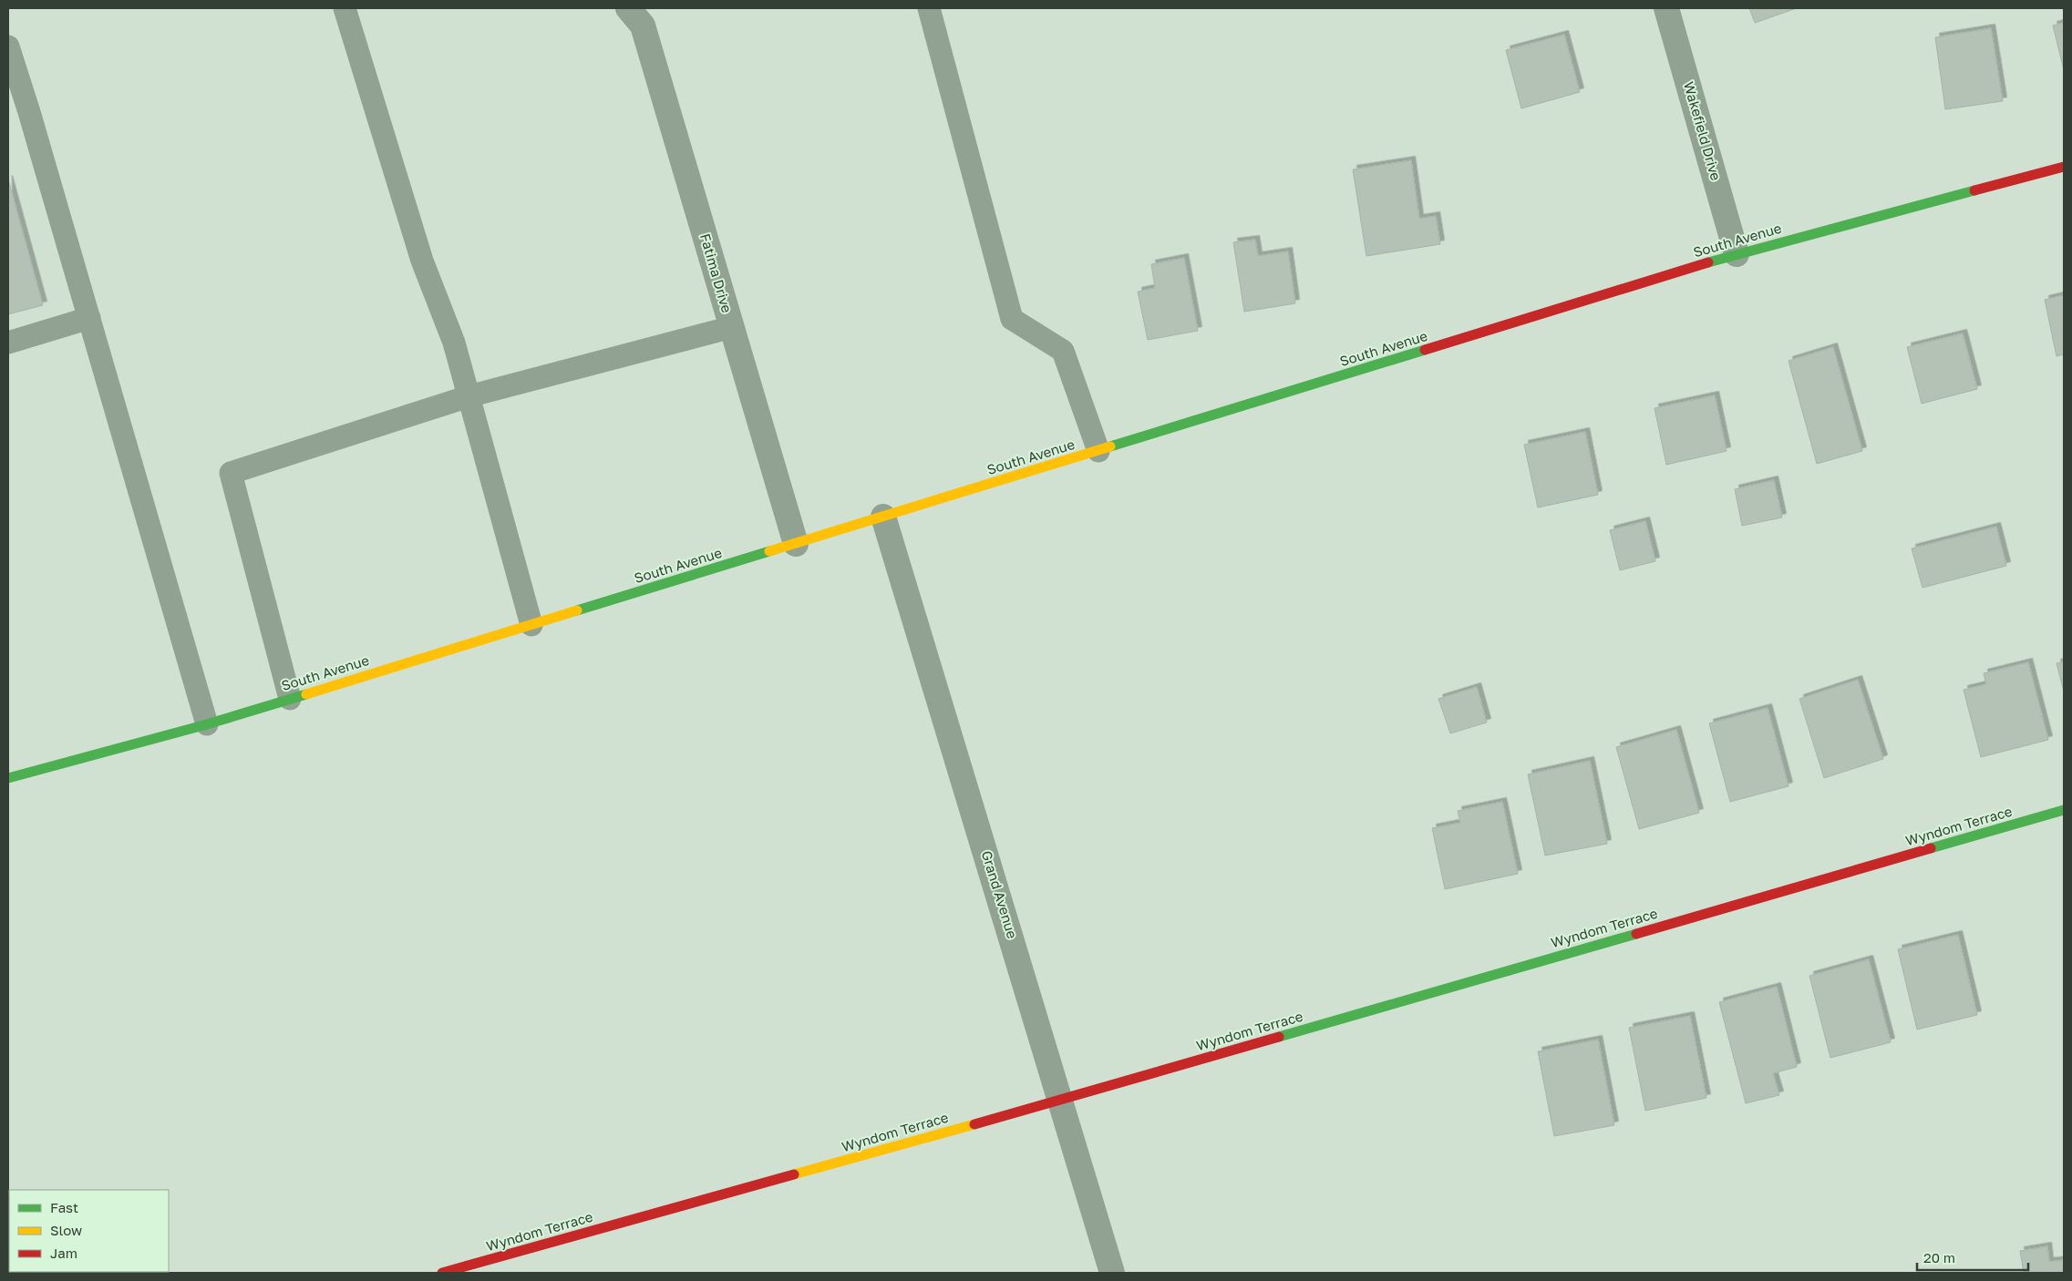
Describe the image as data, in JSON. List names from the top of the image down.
{
  "streets": {
    "street": [
      "Wakefield Drive",
      "South Avenue",
      "Fatima Drive",
      "Wyndom Terrace",
      "Grand Avenue"
    ]
  },
  "crossings": [
    ["Wakefield Drive", "South Avenue"],
    ["South Avenue", "Fatima Drive"],
    ["South Avenue", "Grand Avenue"],
    ["Wyndom Terrace", "Grand Avenue"]
  ],
  "legend": ["Fast", "Slow", "Jam"],
  "scale_bar": "20 m"
}
